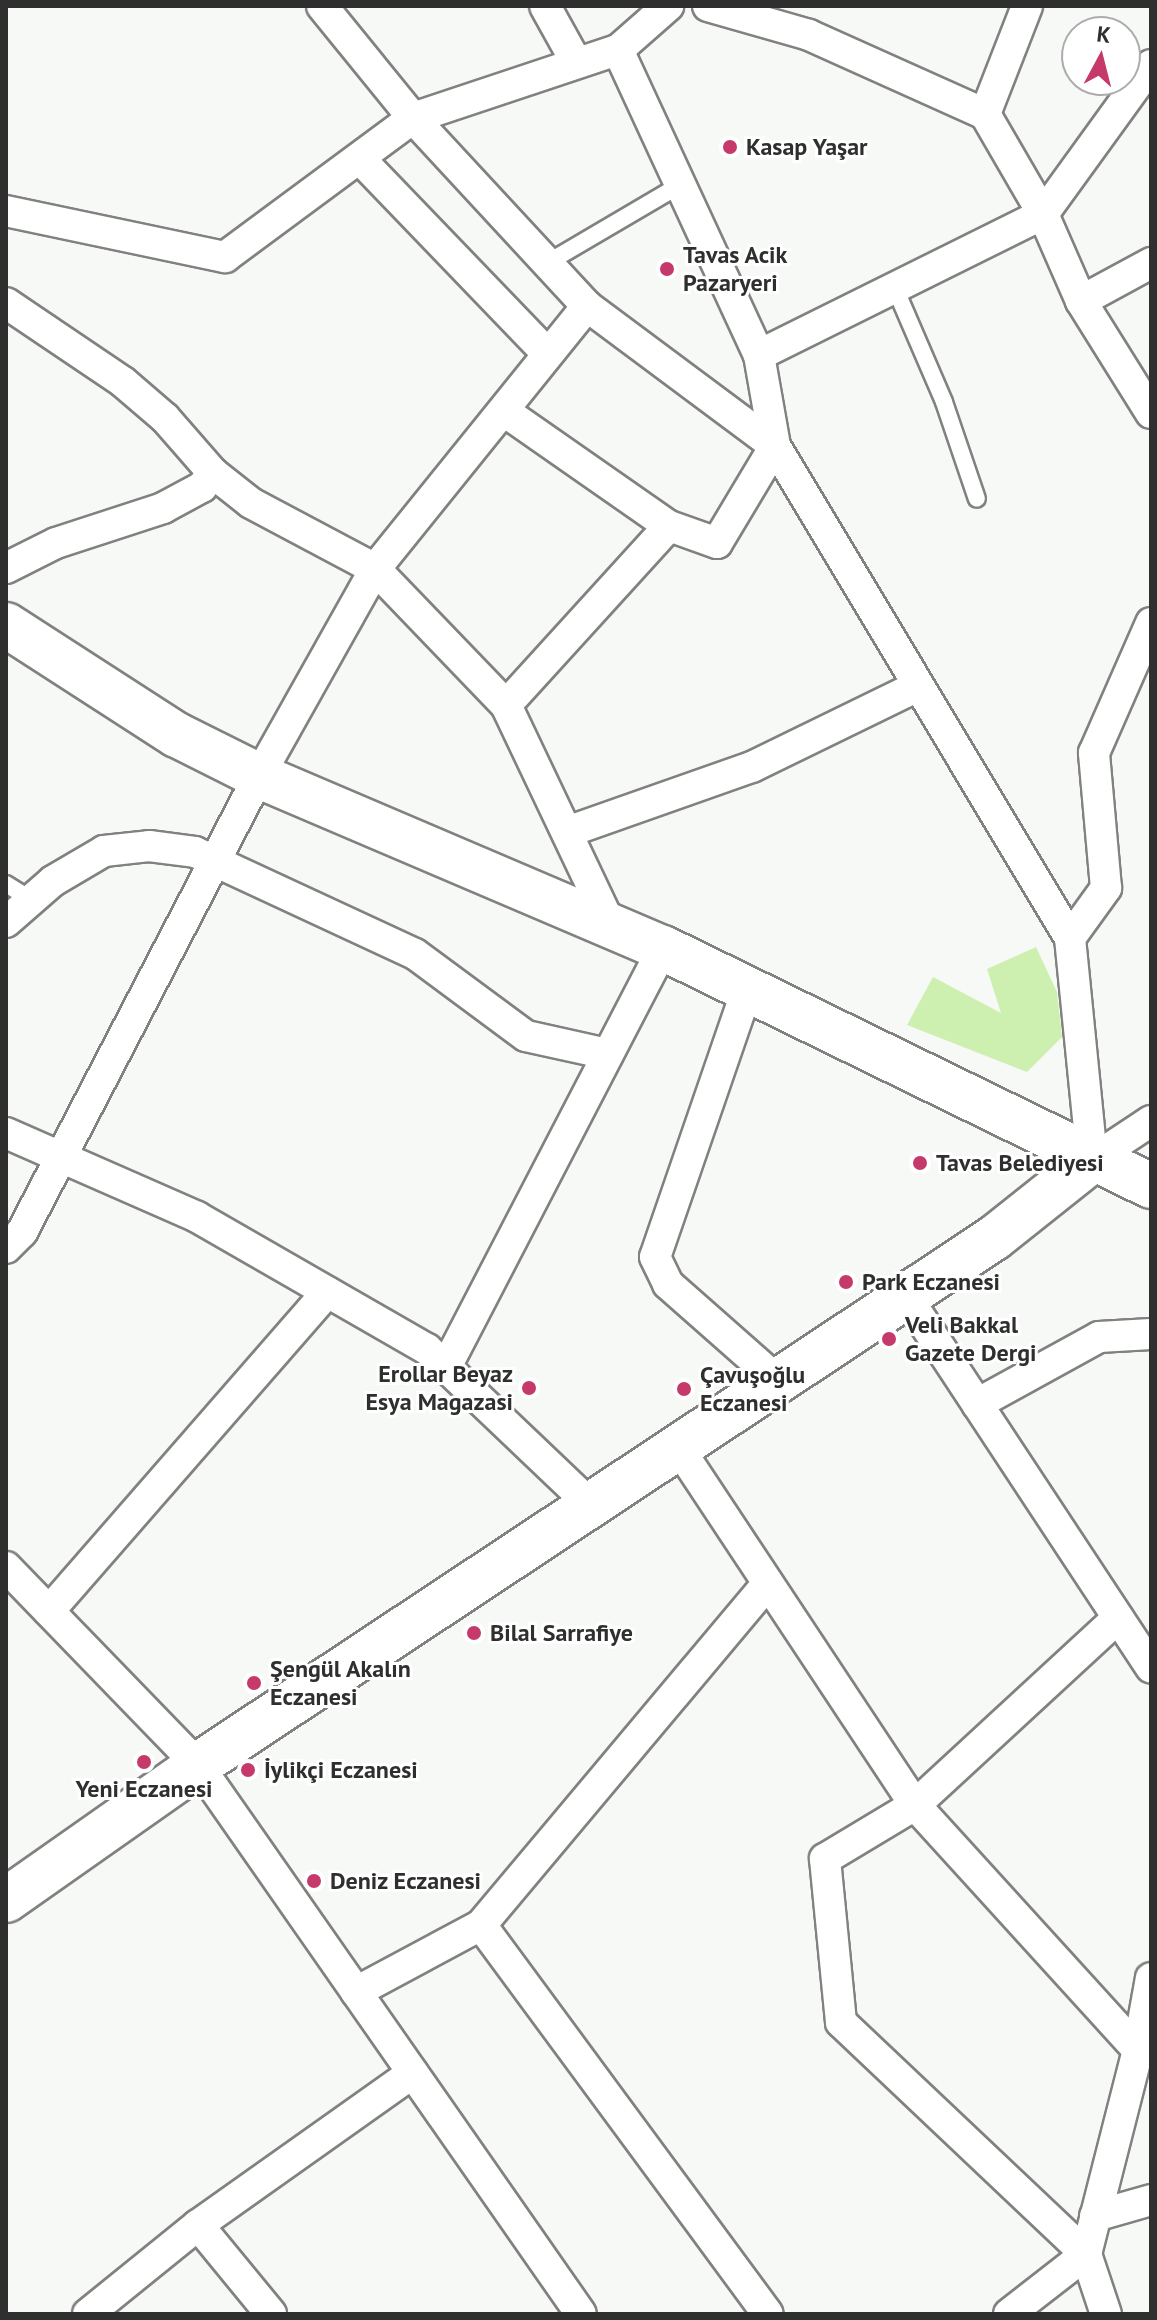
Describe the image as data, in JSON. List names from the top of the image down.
{
  "places": [
    "Kasap Yaşar",
    "Tavas Acik Pazaryeri",
    "Tavas Belediyesi",
    "Park Eczanesi",
    "Veli Bakkal Gazete Dergi",
    "Erollar Beyaz Esya Magazasi",
    "Çavuşoğlu Eczanesi",
    "Bilal Sarrafiye",
    "Şengül Akalın Eczanesi",
    "Yeni Eczanesi",
    "İylikçi Eczanesi",
    "Deniz Eczanesi"
  ],
  "north": "top"
}
